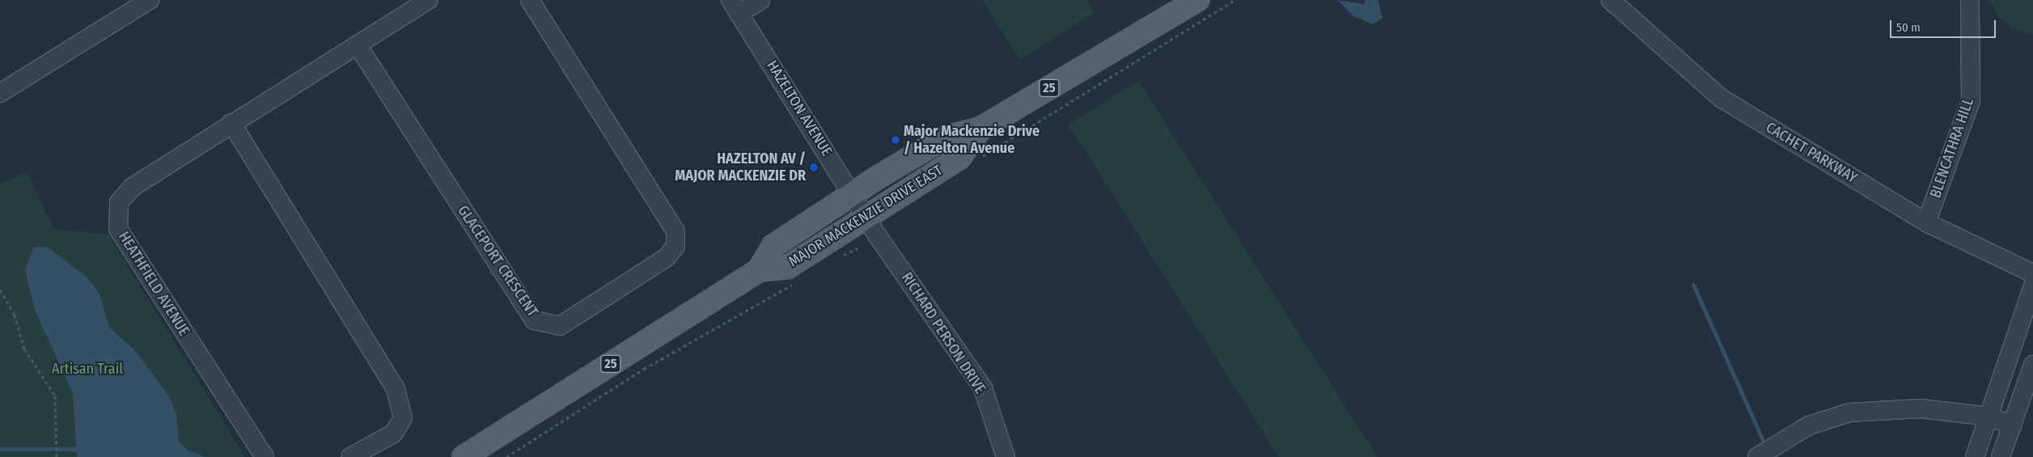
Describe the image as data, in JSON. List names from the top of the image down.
{
  "streets": {
    "main road": ["25", "MAJOR MACKENZIE DRIVE EAST"],
    "street": [
      "HAZELTON AVENUE",
      "BLENCATHRA HILL",
      "CACHET PARKWAY",
      "GLACEPORT CRESCENT",
      "HEATHFIELD AVENUE",
      "RICHARD PERSON DRIVE"
    ]
  },
  "crossings": [
    ["HAZELTON AVENUE", "MAJOR MACKENZIE DRIVE EAST"],
    ["HAZELTON AVENUE", "RICHARD PERSON DRIVE"],
    ["BLENCATHRA HILL", "CACHET PARKWAY"],
    ["MAJOR MACKENZIE DRIVE EAST", "RICHARD PERSON DRIVE"],
    ["GLACEPORT CRESCENT", "HEATHFIELD AVENUE"]
  ],
  "parks": ["Artisan Trail"],
  "places": ["Major Mackenzie Drive / Hazelton Avenue", "HAZELTON AV / MAJOR MACKENZIE DR"],
  "scale_bar": "50 m"
}
